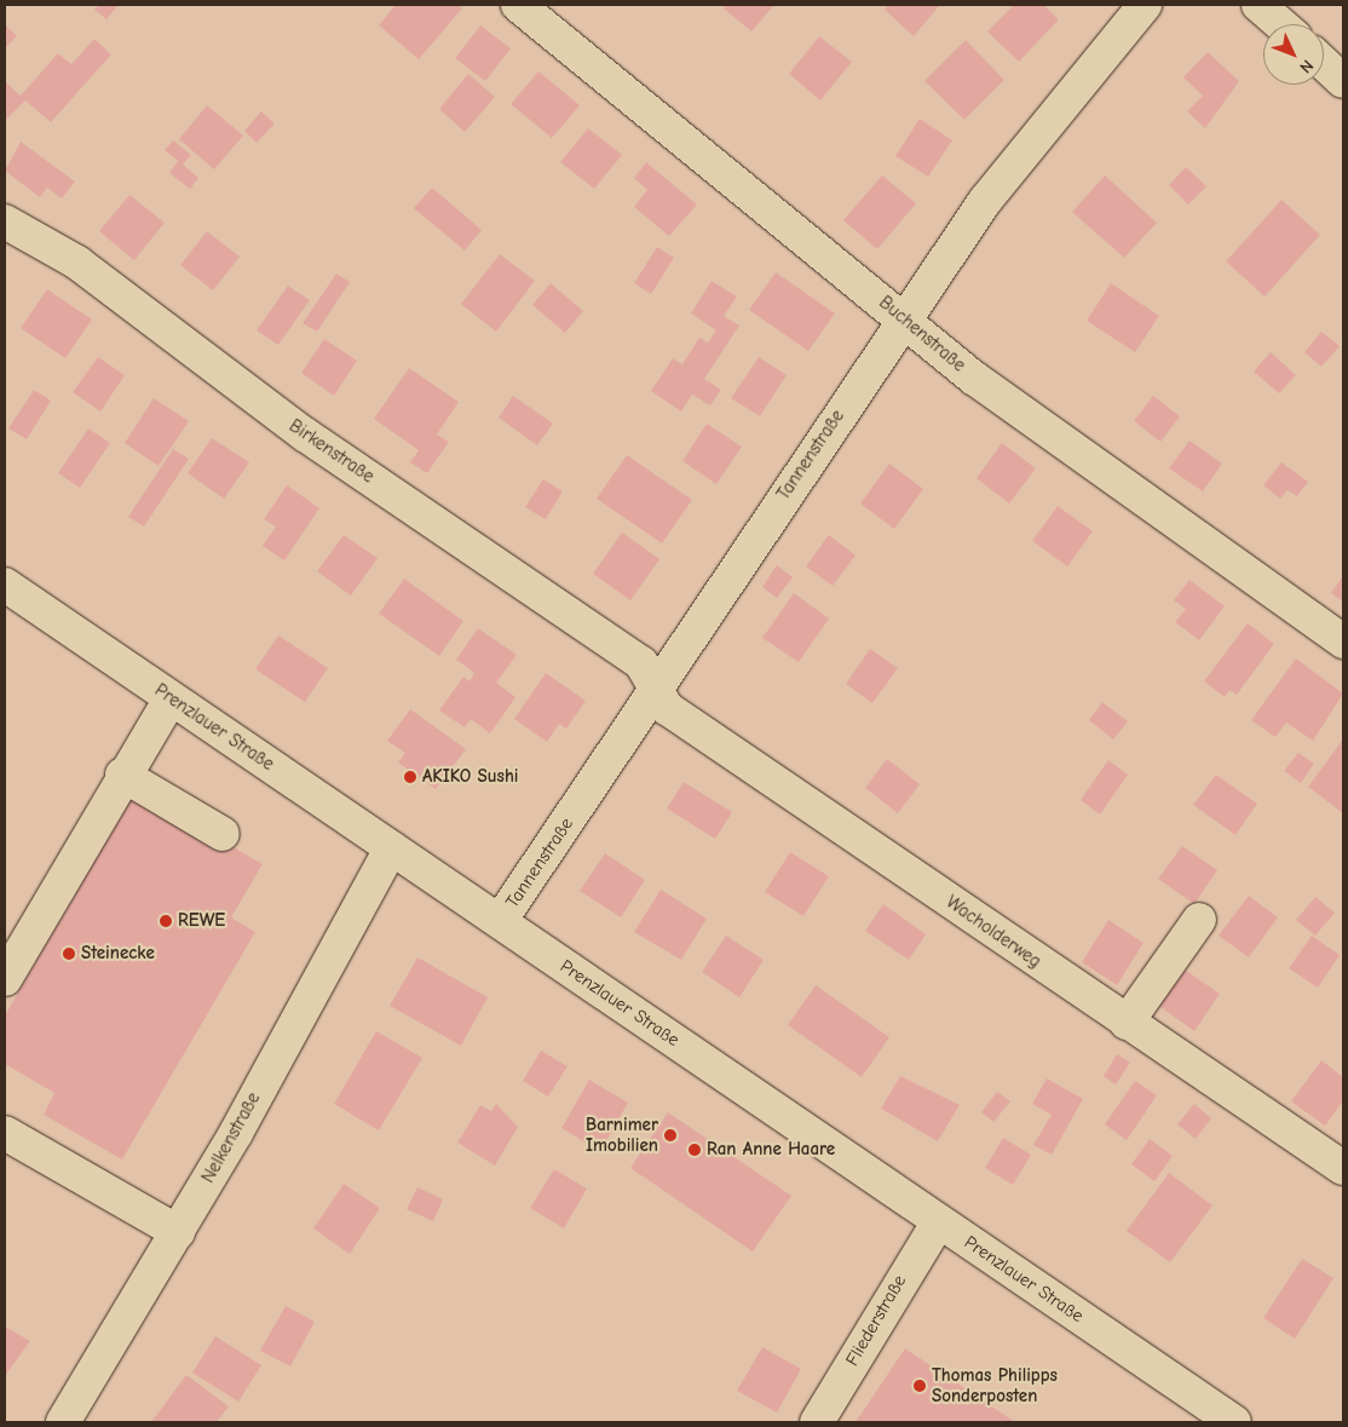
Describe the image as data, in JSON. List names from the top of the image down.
{
  "streets": {
    "street": [
      "Buchenstraße",
      "Birkenstraße",
      "Tannenstraße",
      "Prenzlauer Straße",
      "Wacholderweg",
      "Nelkenstraße",
      "Fliederstraße"
    ]
  },
  "crossings": [
    ["Buchenstraße", "Tannenstraße"],
    ["Birkenstraße", "Tannenstraße"],
    ["Birkenstraße", "Wacholderweg"],
    ["Tannenstraße", "Prenzlauer Straße"],
    ["Tannenstraße", "Wacholderweg"],
    ["Prenzlauer Straße", "Nelkenstraße"],
    ["Prenzlauer Straße", "Fliederstraße"]
  ],
  "places": [
    "AKIKO Sushi",
    "REWE",
    "Steinecke",
    "Barnimer Imobilien",
    "Ran Anne Haare",
    "Thomas Philipps Sonderposten"
  ],
  "north": "bottom right"
}
